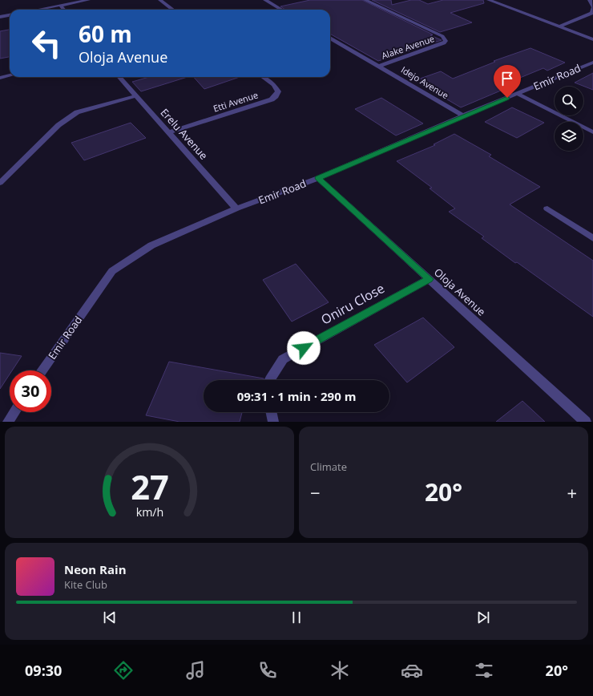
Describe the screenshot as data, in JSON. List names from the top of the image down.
{
  "streets": {
    "street": [
      "Alake Avenue",
      "Emir Road",
      "Idejo Avenue",
      "Etti Avenue",
      "Erelu Avenue",
      "Oloja Avenue",
      "Oniru Close"
    ]
  },
  "crossings": [
    ["Alake Avenue", "Idejo Avenue"],
    ["Emir Road", "Idejo Avenue"],
    ["Emir Road", "Erelu Avenue"],
    ["Emir Road", "Oloja Avenue"],
    ["Etti Avenue", "Erelu Avenue"],
    ["Oloja Avenue", "Oniru Close"]
  ],
  "page": {
    "turn": ["60 m", "Oloja Avenue"],
    "limit": "30",
    "trip": "09:31 · 1 min · 290 m",
    "tile": "Climate",
    "heat": ["−", "20°", "+"],
    "song": ["Neon Rain", "Kite Club"],
    "tabs": ["09:30", "20°"],
    "gauge": ["27", "km/h"]
  }
}
